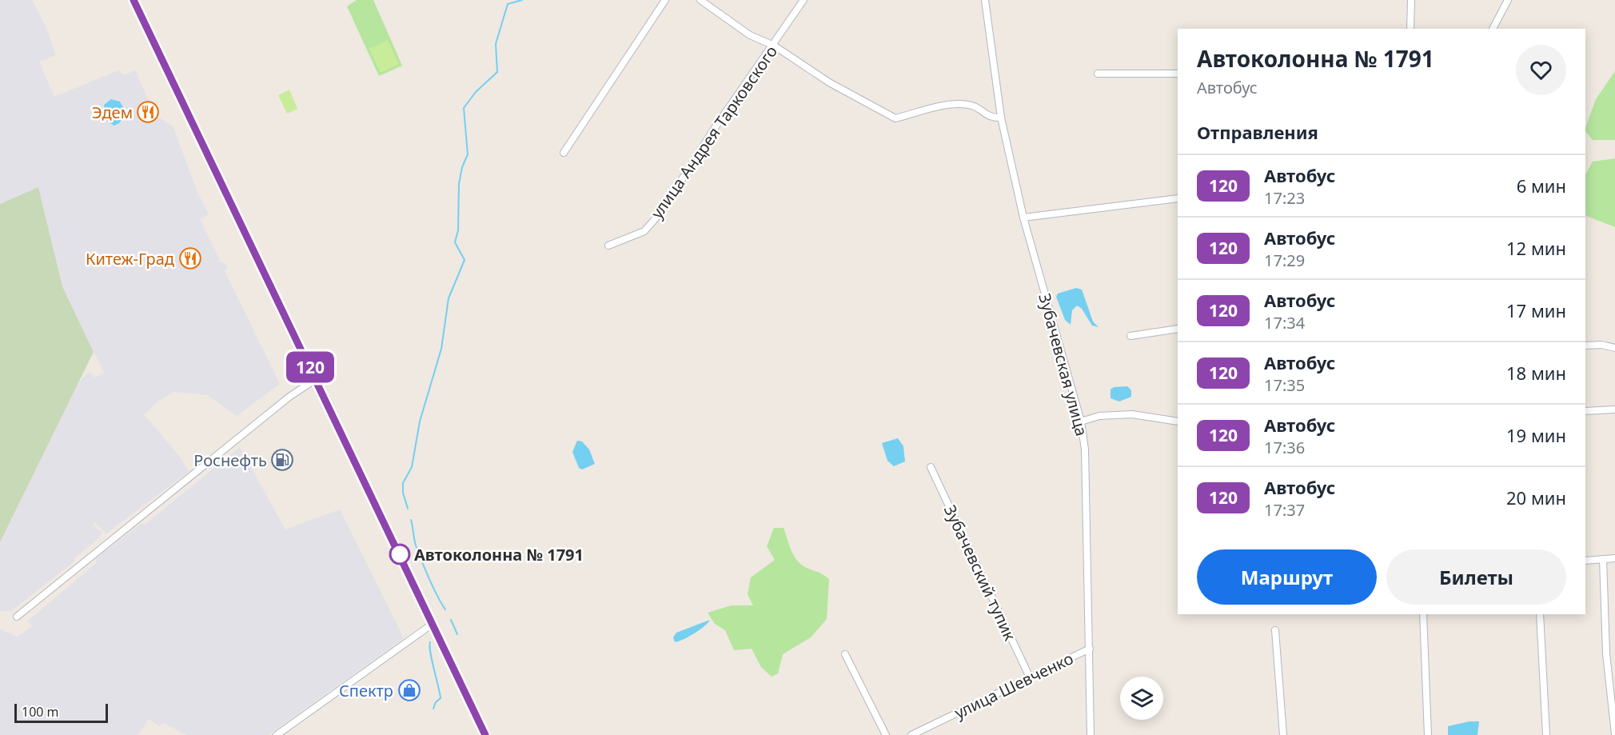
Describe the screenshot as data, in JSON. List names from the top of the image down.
{
  "streets": {
    "street": [
      "улица Андрея Тарковского",
      "Зубачевская улица",
      "Зубачевский тупик",
      "улица Шевченко"
    ]
  },
  "crossings": [
    ["Зубачевская улица", "улица Шевченко"],
    ["Зубачевский тупик", "улица Шевченко"]
  ],
  "places": {
    "restaurant": ["Эдем", "Китеж-Град"],
    "fuel station": ["Роснефть"],
    "other": ["Автоколонна № 1791"],
    "shop": ["Спектр"]
  },
  "lines": ["bus line 120"],
  "scale_bar": "100 m",
  "page": {
    "on_map": "120",
    "heading": [
      ["Автоколонна № 1791", "Автобус"],
      "Отправления"
    ],
    "list": [
      {
        "mark": "120",
        "name": "Автобус",
        "note": "17:23",
        "value": "6 мин"
      },
      {
        "mark": "120",
        "name": "Автобус",
        "note": "17:29",
        "value": "12 мин"
      },
      {
        "mark": "120",
        "name": "Автобус",
        "note": "17:34",
        "value": "17 мин"
      },
      {
        "mark": "120",
        "name": "Автобус",
        "note": "17:35",
        "value": "18 мин"
      },
      {
        "mark": "120",
        "name": "Автобус",
        "note": "17:36",
        "value": "19 мин"
      },
      {
        "mark": "120",
        "name": "Автобус",
        "note": "17:37",
        "value": "20 мин"
      }
    ],
    "buttons": ["Маршрут", "Билеты"],
    "scale": "100 m"
  }
}
